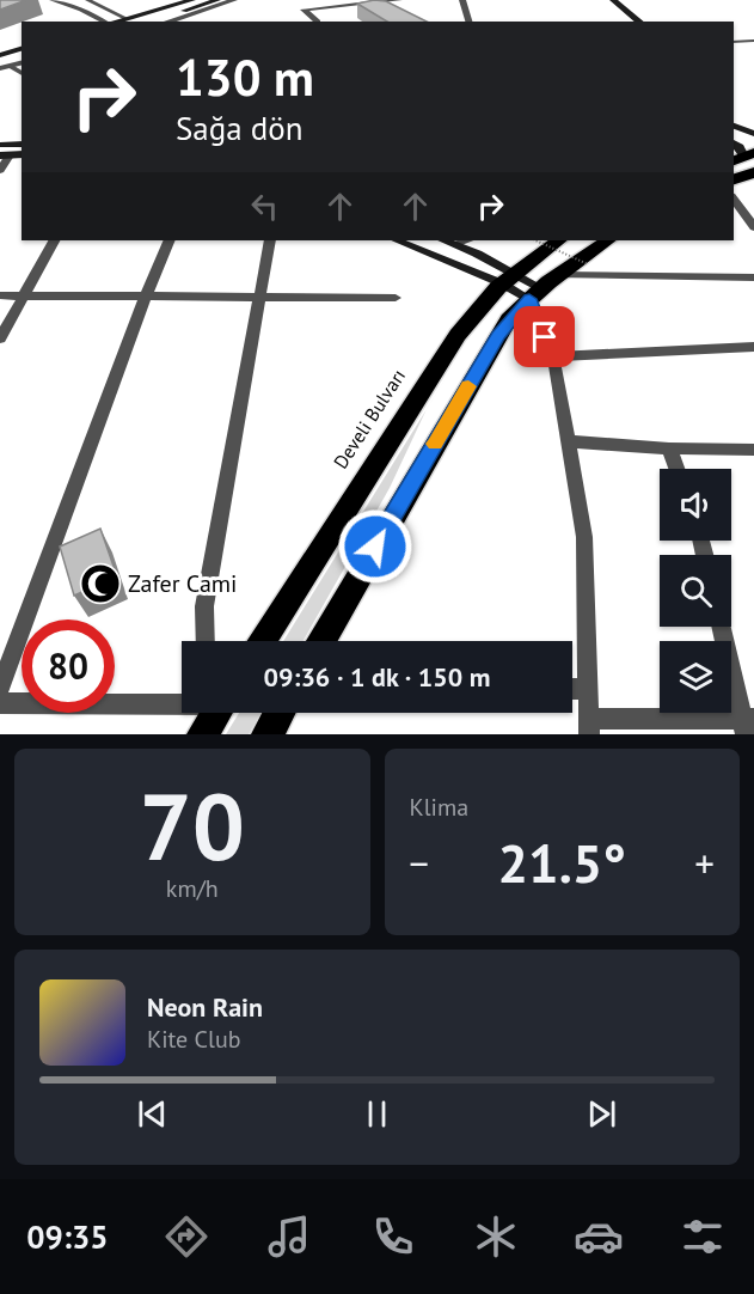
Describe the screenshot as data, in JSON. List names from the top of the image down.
{
  "streets": {
    "highway": ["Develi Bulvarı"]
  },
  "places": {
    "mosque": ["Zafer Cami"]
  },
  "page": {
    "turn": ["130 m", "Sağa dön"],
    "limit": "80",
    "trip": "09:36 · 1 dk · 150 m",
    "tile": [
      ["70", "km/h"],
      "Klima"
    ],
    "heat": ["−", "21.5°", "+"],
    "song": ["Neon Rain", "Kite Club"],
    "tabs": "09:35"
  }
}
